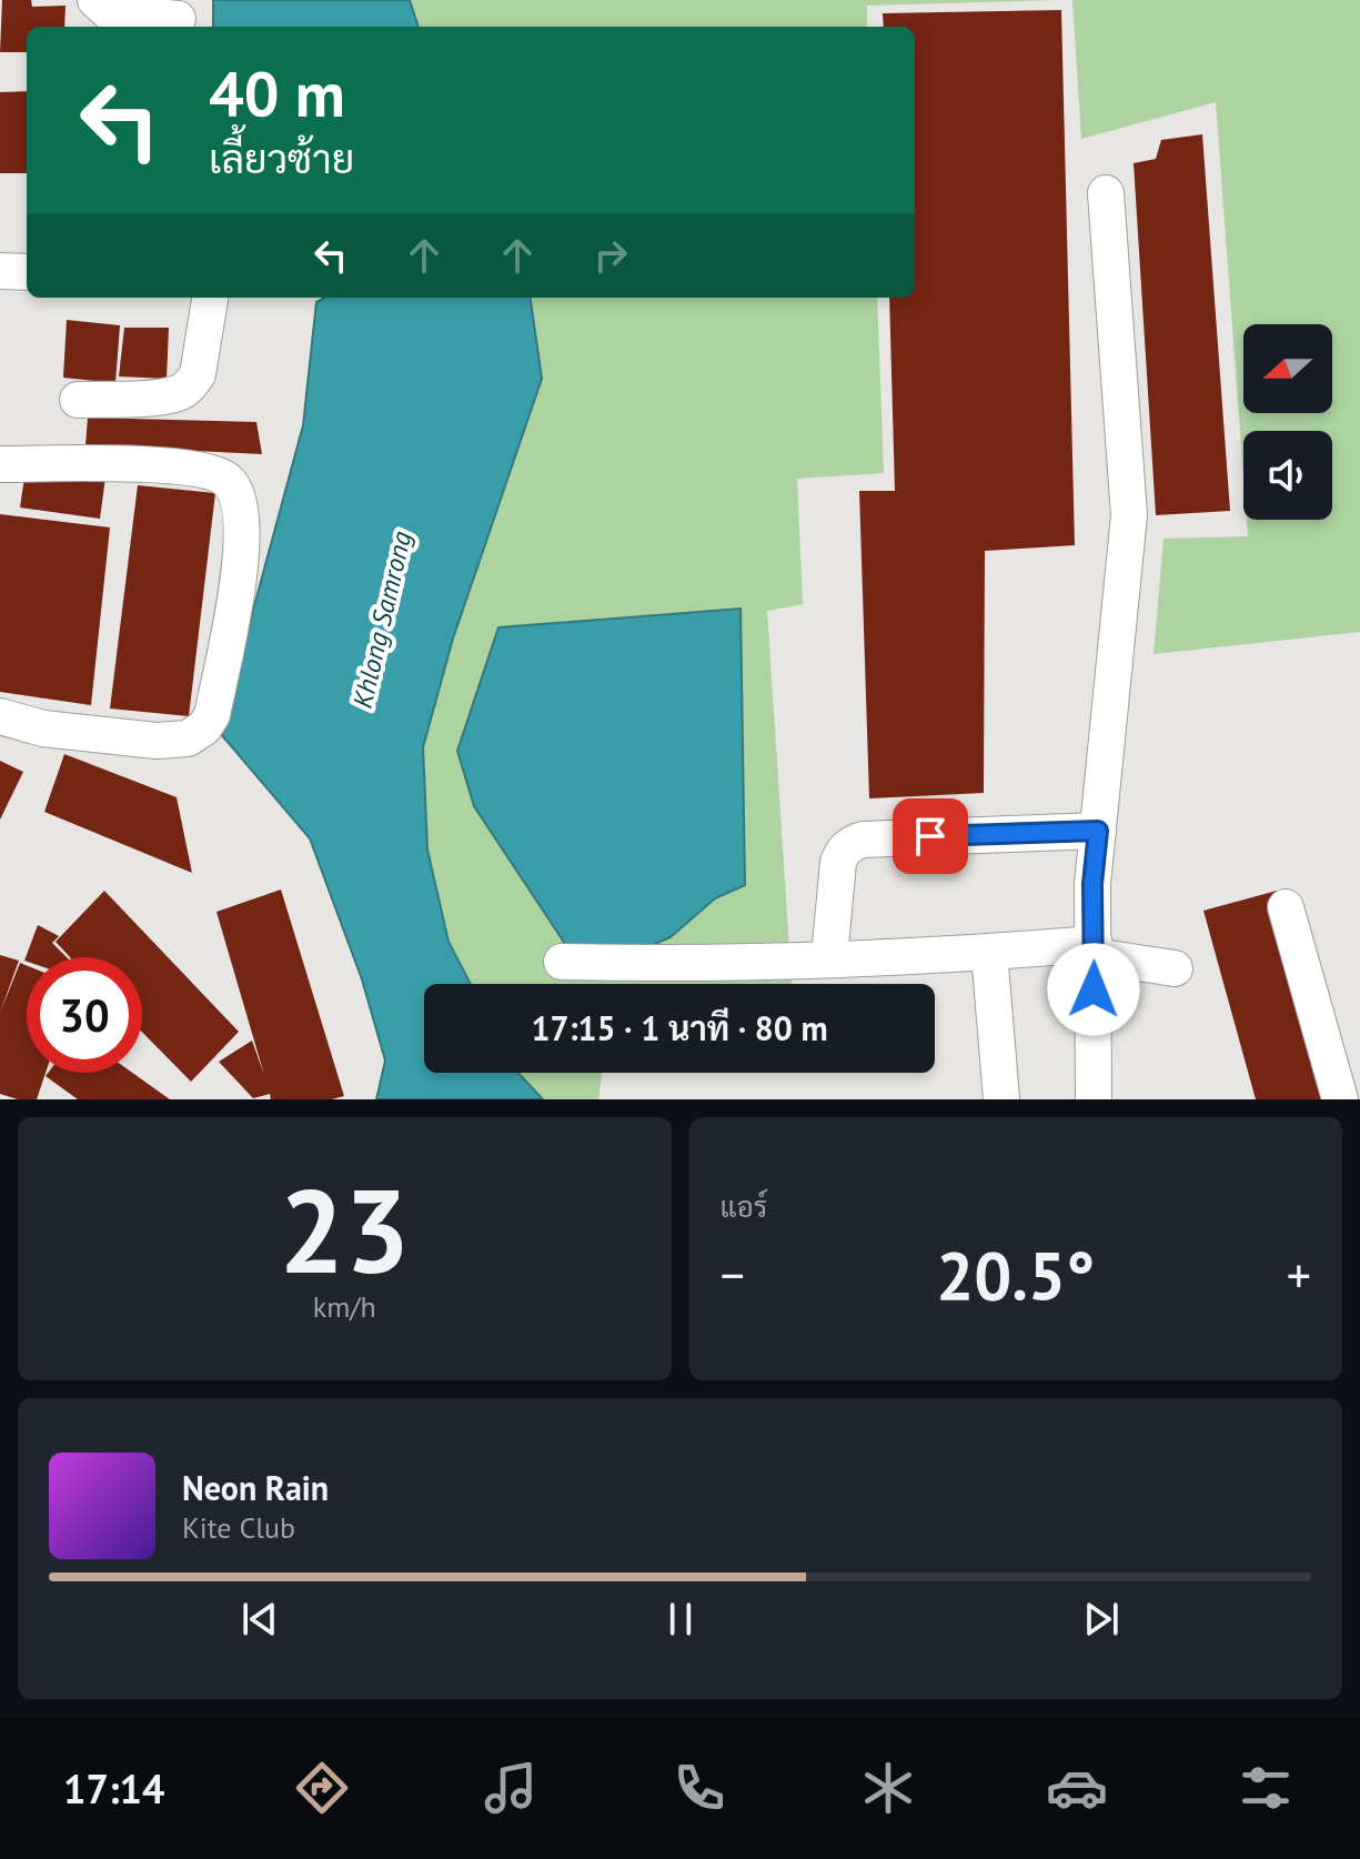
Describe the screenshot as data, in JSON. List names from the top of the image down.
{
  "water": ["Khlong Samrong"],
  "north": "left",
  "page": {
    "turn": ["40 m", "เลี้ยวซ้าย"],
    "limit": "30",
    "trip": "17:15 · 1 นาที · 80 m",
    "tile": [
      ["23", "km/h"],
      "แอร์"
    ],
    "heat": ["−", "20.5°", "+"],
    "song": ["Neon Rain", "Kite Club"],
    "tabs": "17:14"
  }
}
